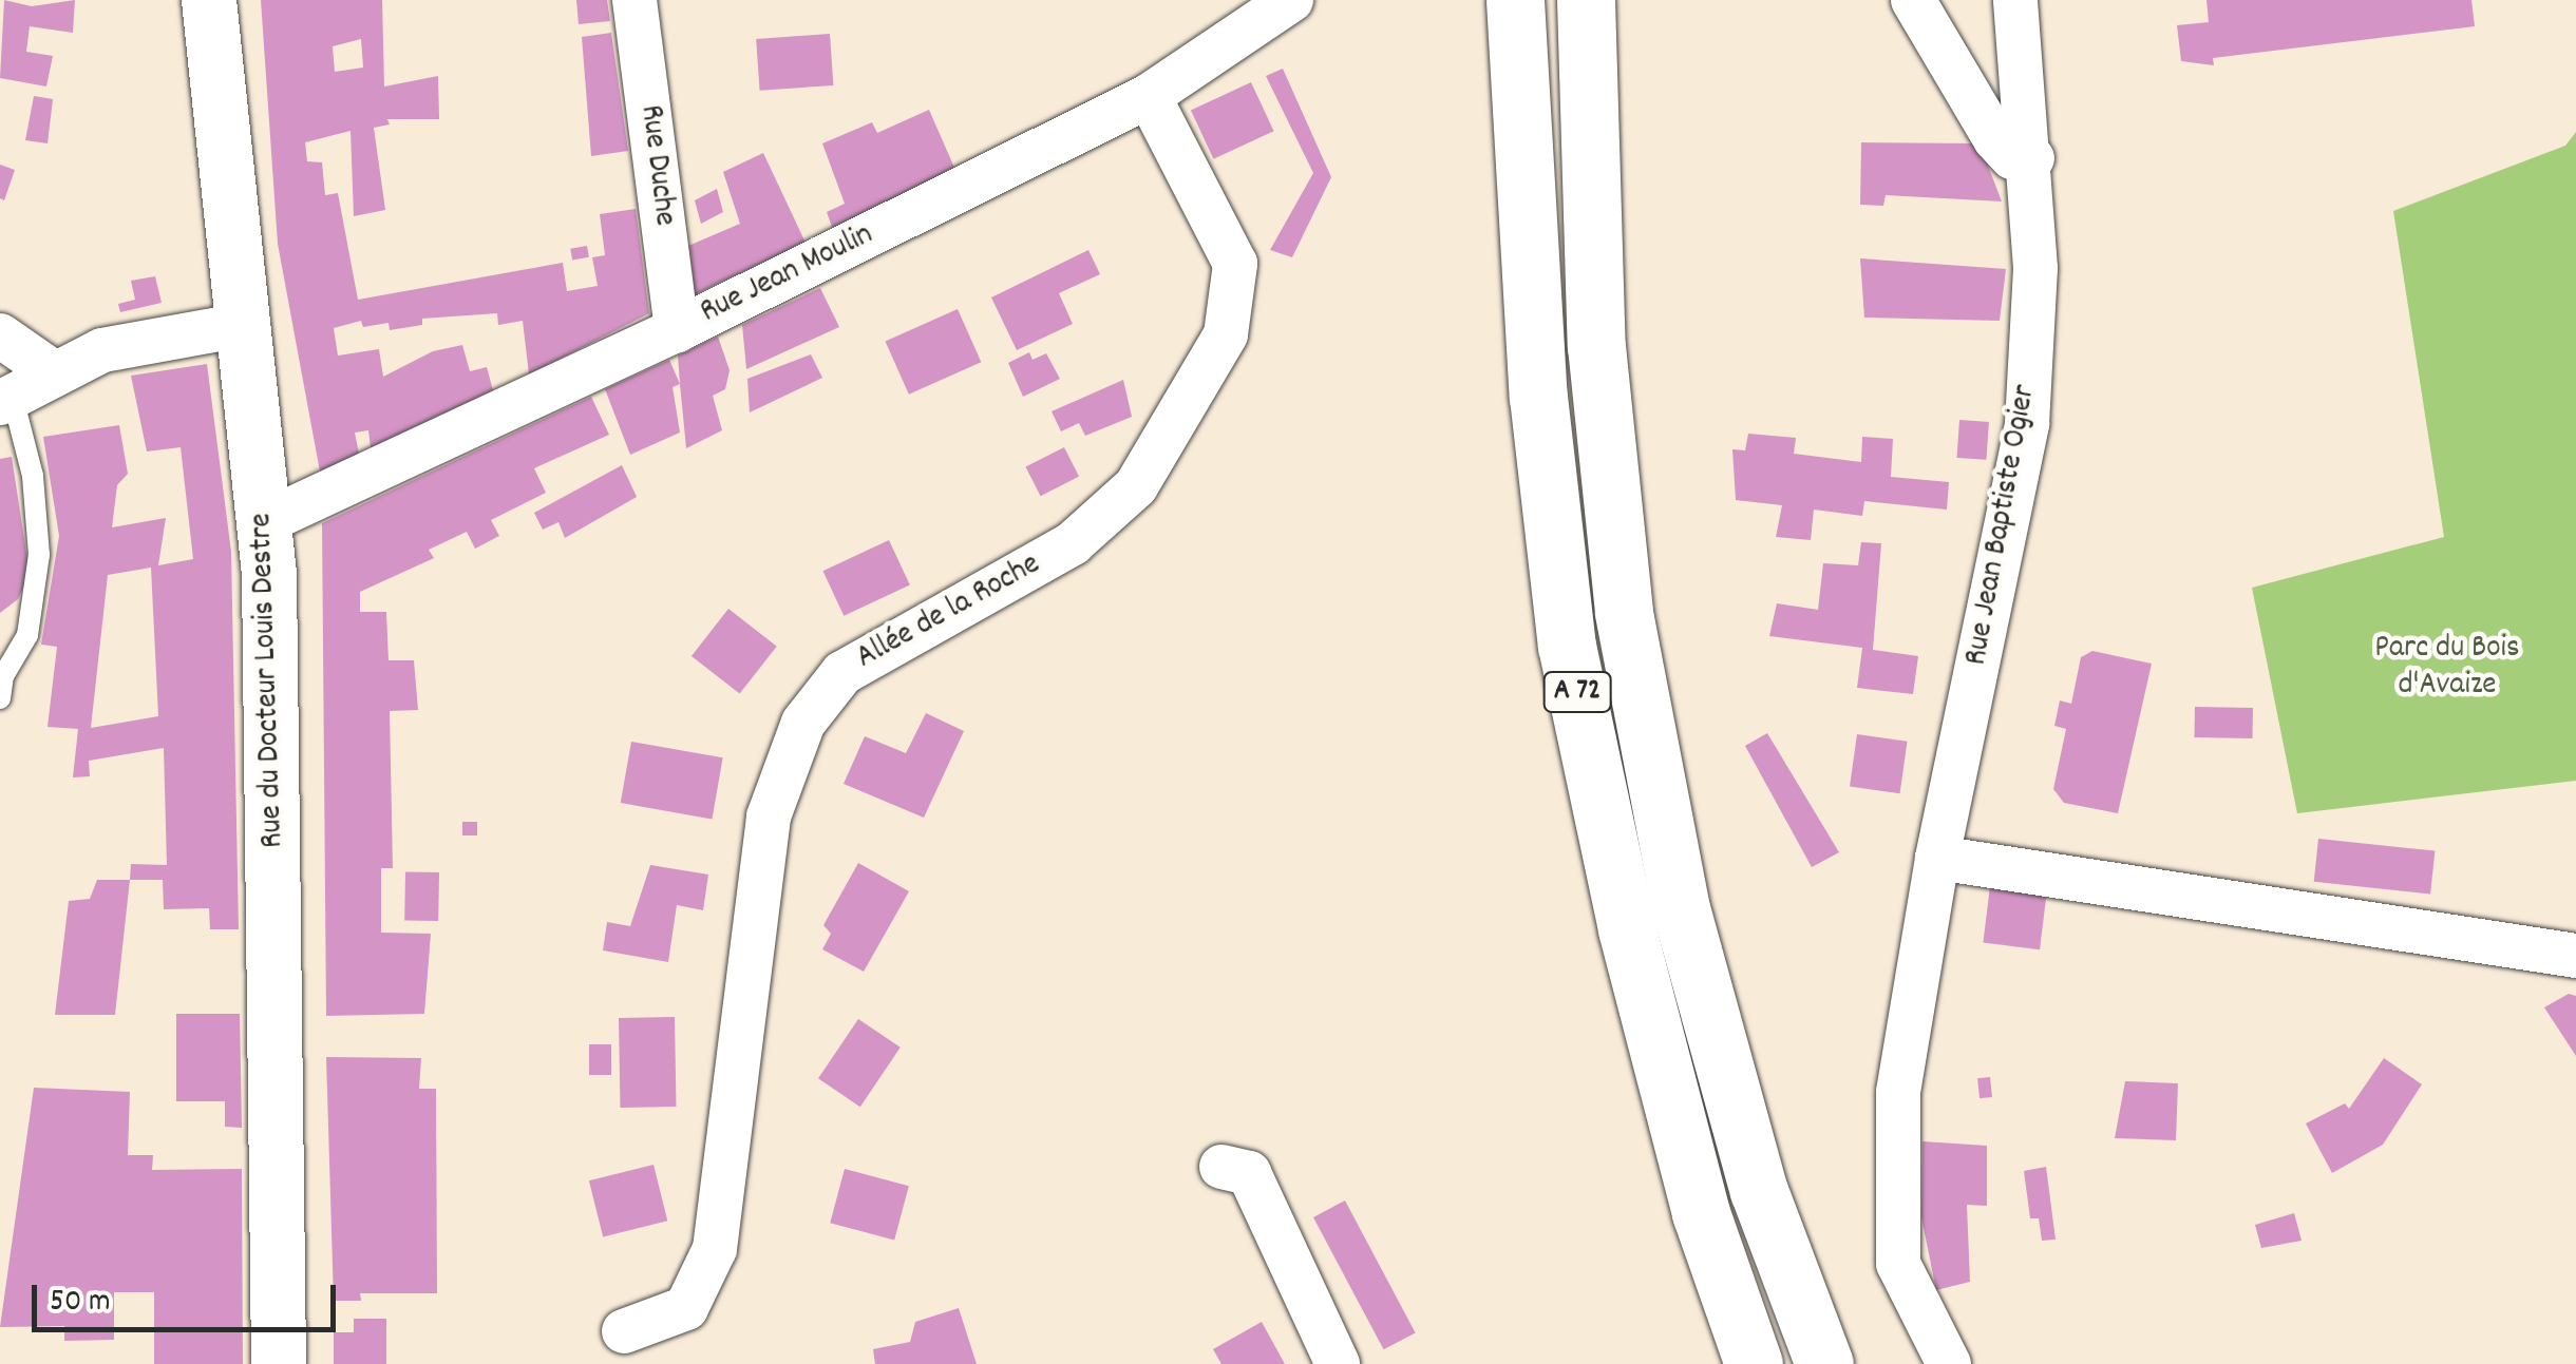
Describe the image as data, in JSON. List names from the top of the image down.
{
  "streets": {
    "highway": ["A 72"],
    "street": [
      "Rue Duche",
      "Rue Jean Moulin",
      "Rue Jean Baptiste Ogier",
      "Allée de la Roche",
      "Rue du Docteur Louis Destre"
    ]
  },
  "crossings": [
    ["Rue Duche", "Rue Jean Moulin"],
    ["Rue Jean Moulin", "Allée de la Roche"],
    ["Rue Jean Moulin", "Rue du Docteur Louis Destre"]
  ],
  "parks": ["Parc du Bois d'Avaize"],
  "scale_bar": "50 m"
}
